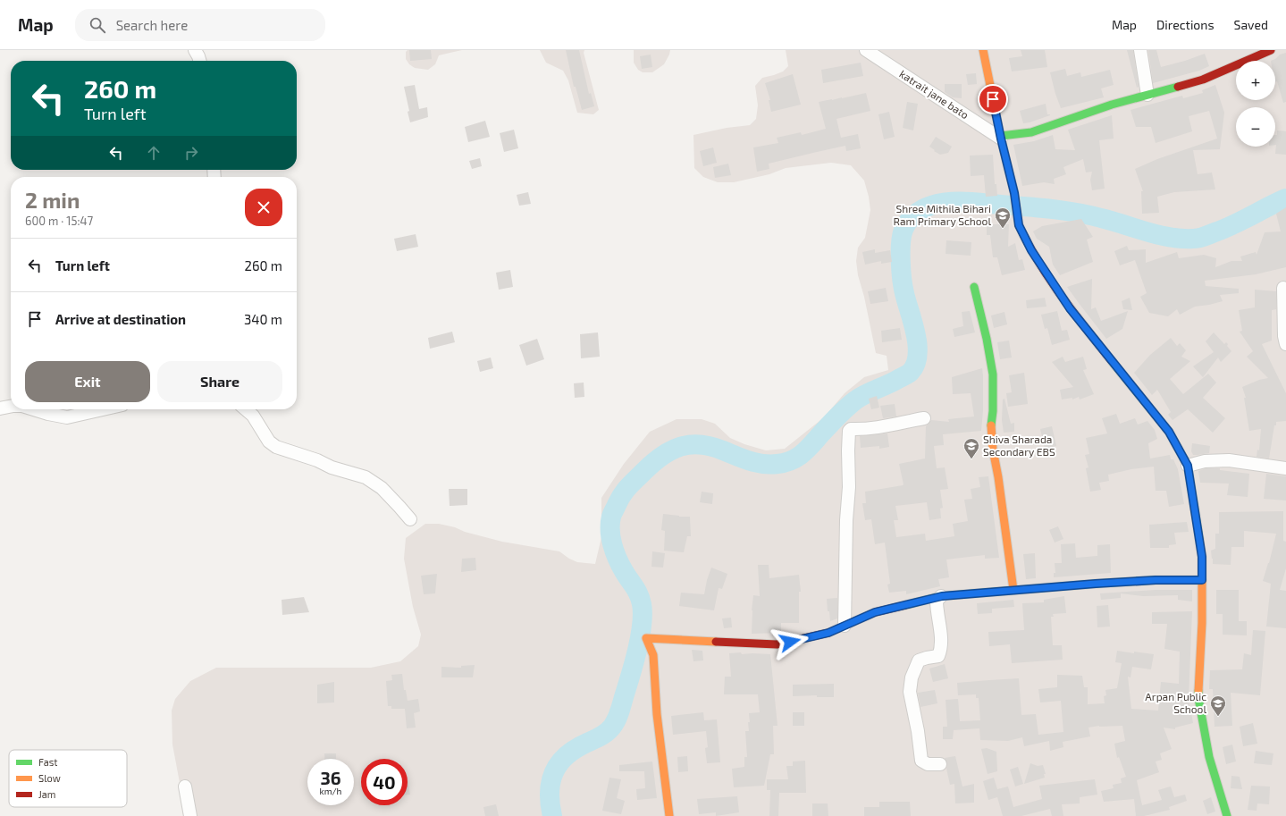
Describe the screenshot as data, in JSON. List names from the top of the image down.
{
  "streets": {
    "street": ["katrait jane bato"]
  },
  "places": {
    "school or university": ["Shree Mithila Bihari Ram Primary School", "Shiva Sharada Secondary EBS", "Arpan Public School"]
  },
  "legend": ["Fast", "Slow", "Jam"],
  "page": {
    "header": "Map",
    "search": "Search here",
    "nav": ["Map", "Directions", "Saved"],
    "map_buttons": ["+", "−"],
    "turn": ["260 m", "Turn left"],
    "heading": ["2 min", "600 m · 15:47"],
    "list": [
      {
        "name": "Turn left",
        "value": "260 m"
      },
      {
        "name": "Arrive at destination",
        "value": "340 m"
      }
    ],
    "buttons": ["Exit", "Share"],
    "speed": "36 km/h",
    "limit": "40"
  }
}
